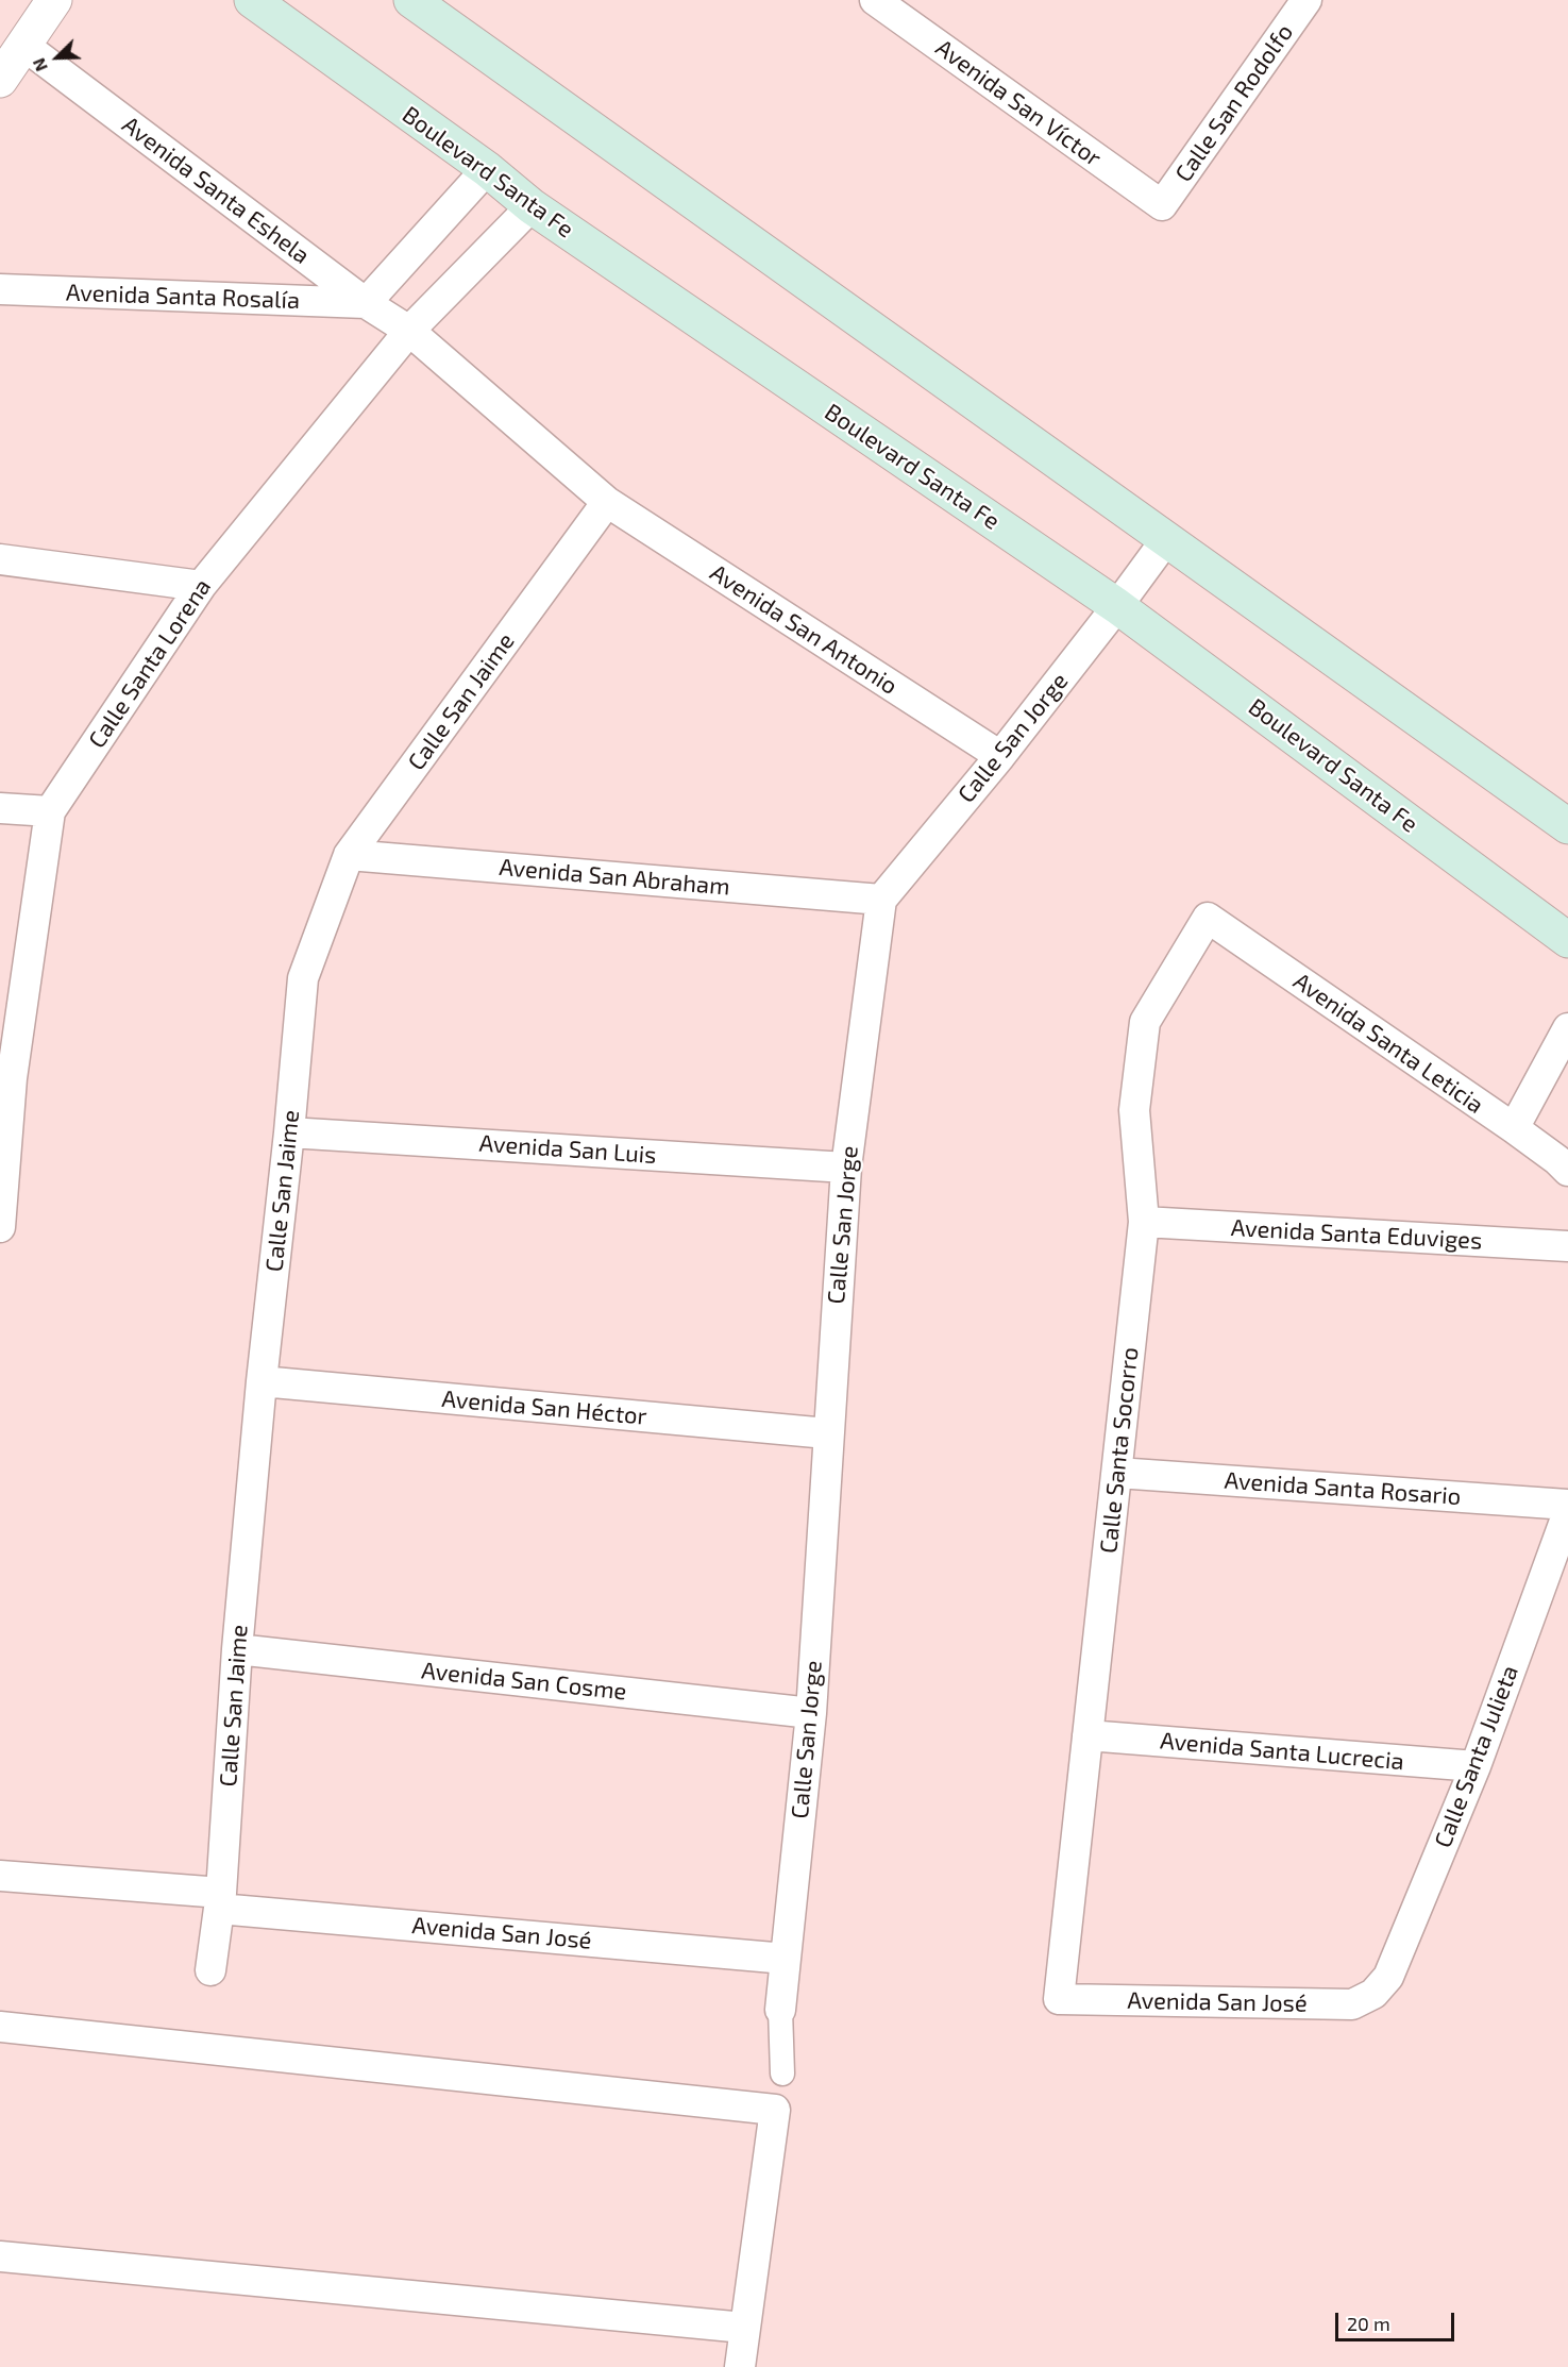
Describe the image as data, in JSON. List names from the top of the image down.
{
  "streets": {
    "main road": ["Boulevard Santa Fe"],
    "street": [
      "Avenida San Víctor",
      "Calle San Rodolfo",
      "Avenida Santa Eshela",
      "Avenida Santa Rosalía",
      "Avenida San Antonio",
      "Calle Santa Lorena",
      "Calle San Jaime",
      "Calle San Jorge",
      "Avenida San Abraham",
      "Avenida Santa Leticia",
      "Avenida San Luis",
      "Avenida Santa Eduviges",
      "Avenida San Héctor",
      "Calle Santa Socorro",
      "Avenida Santa Rosario",
      "Avenida San Cosme",
      "Avenida Santa Lucrecia",
      "Calle Santa Julieta",
      "Avenida San José"
    ]
  },
  "crossings": [
    ["Avenida San Víctor", "Calle San Rodolfo"],
    ["Boulevard Santa Fe", "Calle Santa Lorena"],
    ["Boulevard Santa Fe", "Calle San Jorge"],
    ["Avenida Santa Eshela", "Avenida Santa Rosalía"],
    ["Avenida Santa Eshela", "Avenida San Antonio"],
    ["Avenida Santa Eshela", "Calle Santa Lorena"],
    ["Avenida San Antonio", "Calle Santa Lorena"],
    ["Avenida San Antonio", "Calle San Jaime"],
    ["Avenida San Antonio", "Calle San Jorge"],
    ["Calle San Jaime", "Avenida San Abraham"],
    ["Calle San Jaime", "Avenida San Luis"],
    ["Calle San Jaime", "Avenida San Héctor"],
    ["Calle San Jaime", "Avenida San Cosme"],
    ["Calle San Jaime", "Avenida San José"],
    ["Calle San Jorge", "Avenida San Abraham"],
    ["Calle San Jorge", "Avenida San Luis"],
    ["Calle San Jorge", "Avenida San Héctor"],
    ["Calle San Jorge", "Avenida San Cosme"],
    ["Calle San Jorge", "Avenida San José"],
    ["Avenida Santa Leticia", "Calle Santa Socorro"],
    ["Avenida Santa Eduviges", "Calle Santa Socorro"],
    ["Calle Santa Socorro", "Avenida Santa Rosario"],
    ["Calle Santa Socorro", "Avenida Santa Lucrecia"],
    ["Calle Santa Socorro", "Avenida San José"],
    ["Avenida Santa Lucrecia", "Calle Santa Julieta"],
    ["Calle Santa Julieta", "Avenida San José"]
  ],
  "scale_bar": "20 m",
  "north": "bottom left"
}
